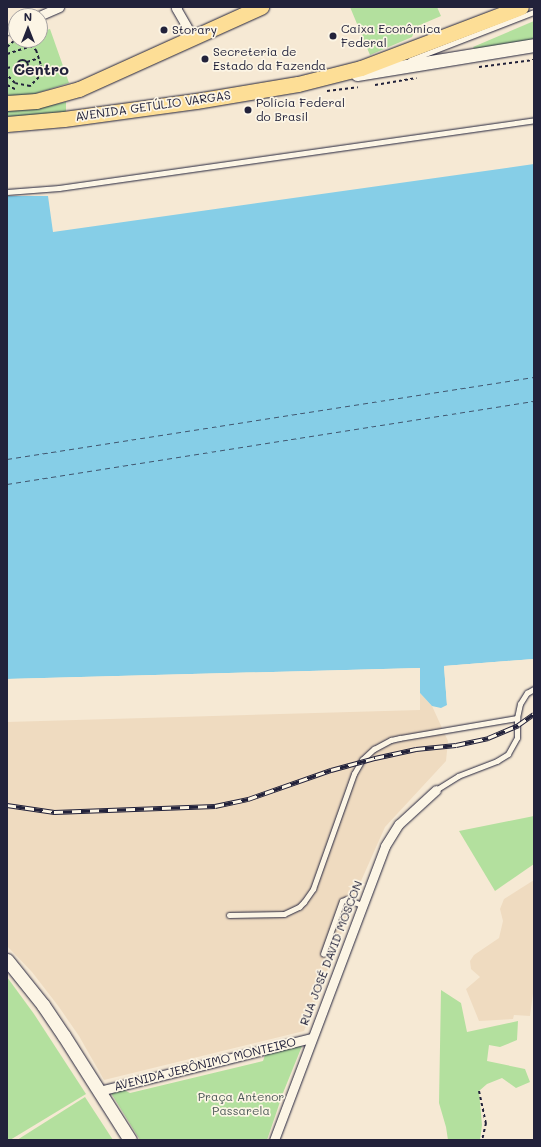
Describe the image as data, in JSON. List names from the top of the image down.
{
  "streets": {
    "main road": ["AVENIDA GETÚLIO VARGAS", "AVENIDA JERÔNIMO MONTEIRO"],
    "street": ["RUA JOSÉ DAVID MOSCON"]
  },
  "crossings": [
    ["RUA JOSÉ DAVID MOSCON", "AVENIDA JERÔNIMO MONTEIRO"]
  ],
  "districts": ["Centro"],
  "parks": ["Praça Antenor Passarela"],
  "places": [
    "Storary",
    "Caixa Econômica Federal",
    "Secreteria de Estado da Fazenda",
    "Polícia Federal do Brasil"
  ],
  "north": "top"
}
